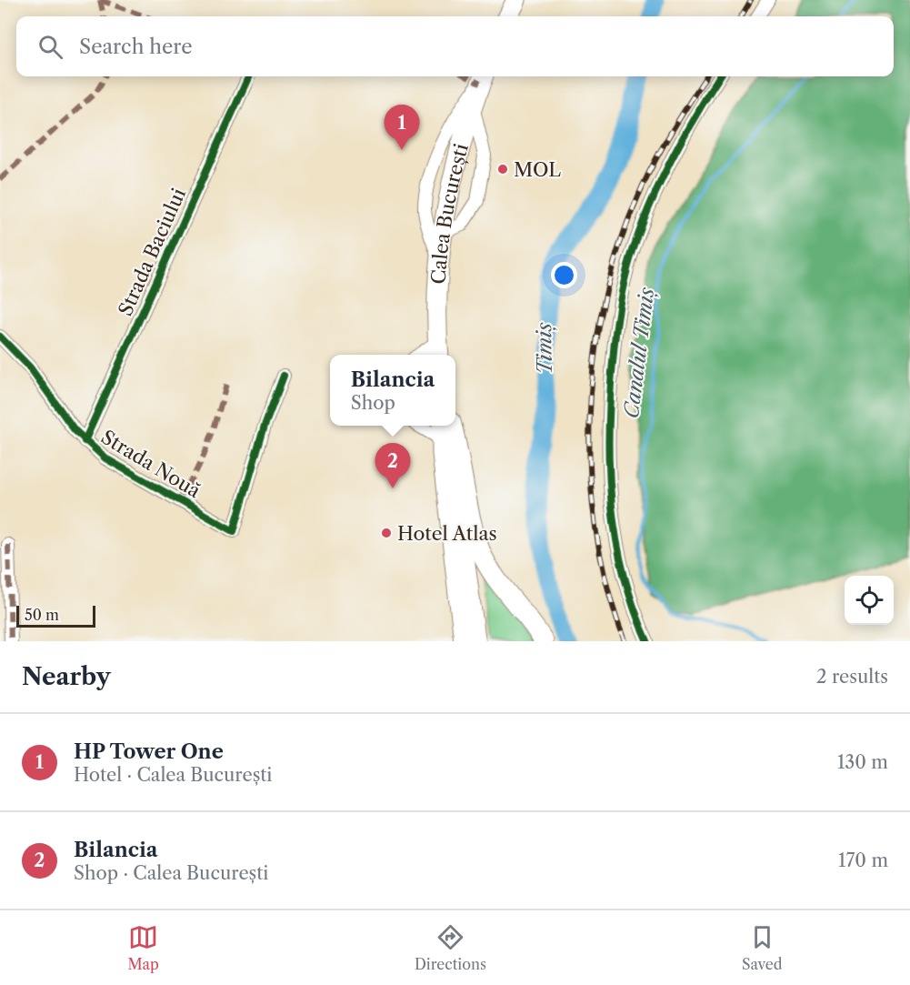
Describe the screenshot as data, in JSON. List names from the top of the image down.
{
  "streets": {
    "highway": ["Calea București"],
    "street": ["Strada Baciului", "Strada Nouă"]
  },
  "crossings": [
    ["Strada Baciului", "Strada Nouă"]
  ],
  "water": ["Timiș", "Canalul Timiș"],
  "places": ["MOL", "Hotel Atlas"],
  "scale_bar": "50 m",
  "page": {
    "search": "Search here",
    "pins": ["1", "2"],
    "popup": ["Bilancia", "Shop"],
    "scale": "50 m",
    "heading": ["Nearby", "2 results"],
    "list": [
      {
        "mark": "1",
        "name": "HP Tower One",
        "note": "Hotel · Calea București",
        "value": "130 m"
      },
      {
        "mark": "2",
        "name": "Bilancia",
        "note": "Shop · Calea București",
        "value": "170 m"
      }
    ],
    "nav": ["Map", "Directions", "Saved"]
  }
}
